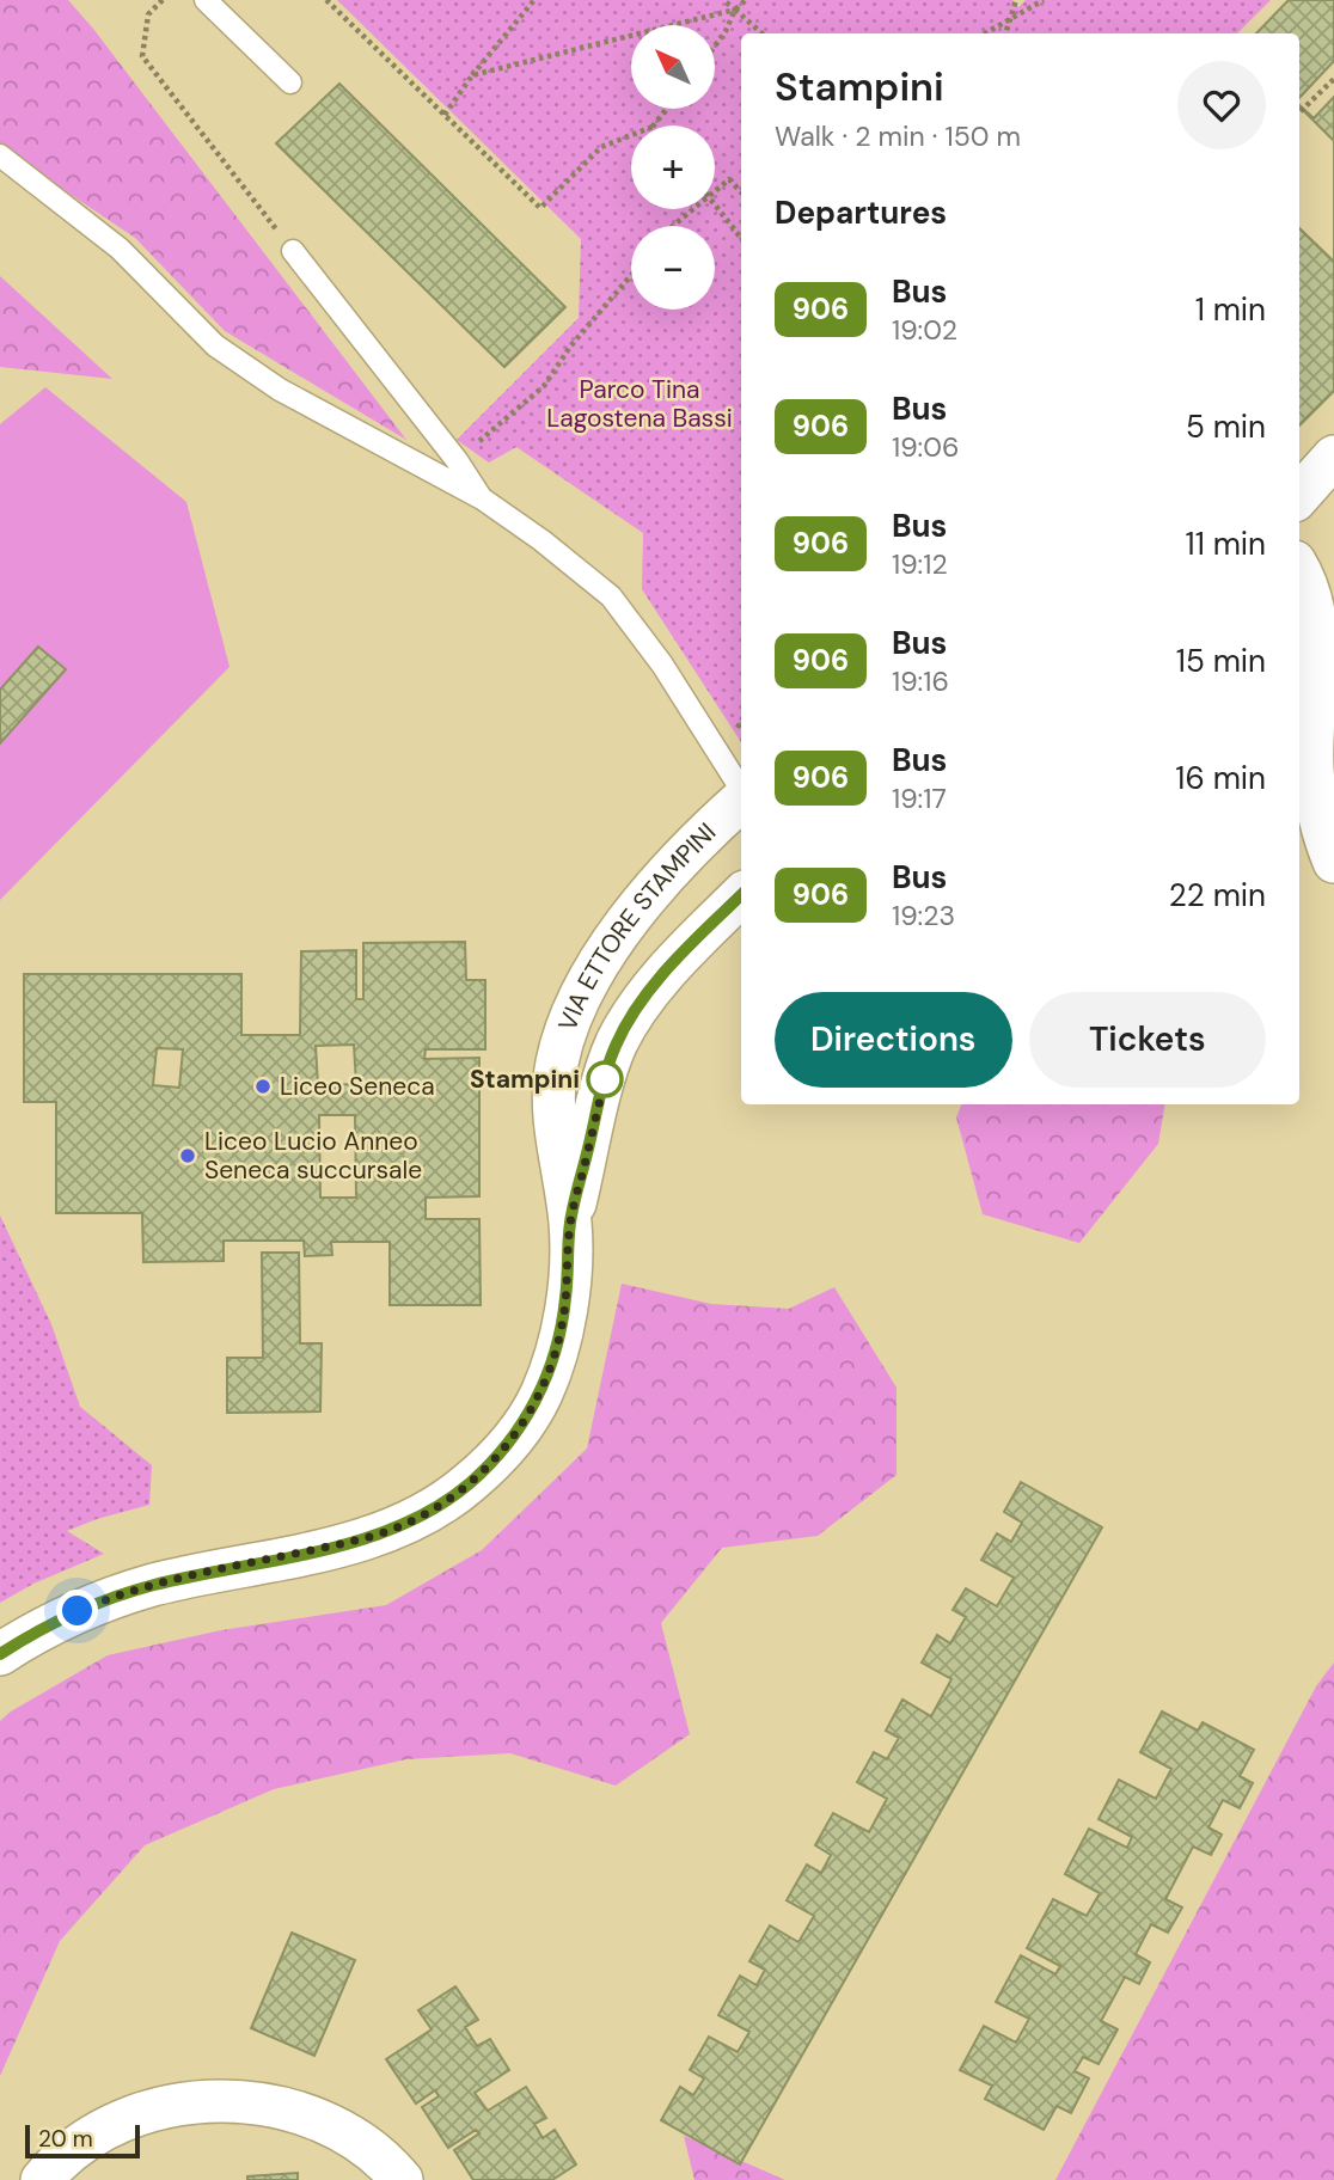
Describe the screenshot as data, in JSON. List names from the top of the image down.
{
  "streets": {
    "street": ["VIA ETTORE STAMPINI"]
  },
  "parks": ["Parco Tina Lagostena Bassi"],
  "places": ["Stampini", "Liceo Seneca", "Liceo Lucio Anneo Seneca succursale"],
  "lines": ["bus line 906"],
  "scale_bar": "20 m",
  "north": "top left",
  "page": {
    "map_buttons": ["+", "−"],
    "heading": [
      ["Stampini", "Walk · 2 min · 150 m"],
      "Departures"
    ],
    "list": [
      {
        "mark": "906",
        "name": "Bus",
        "note": "19:02",
        "value": "1 min"
      },
      {
        "mark": "906",
        "name": "Bus",
        "note": "19:06",
        "value": "5 min"
      },
      {
        "mark": "906",
        "name": "Bus",
        "note": "19:12",
        "value": "11 min"
      },
      {
        "mark": "906",
        "name": "Bus",
        "note": "19:16",
        "value": "15 min"
      },
      {
        "mark": "906",
        "name": "Bus",
        "note": "19:17",
        "value": "16 min"
      },
      {
        "mark": "906",
        "name": "Bus",
        "note": "19:23",
        "value": "22 min"
      }
    ],
    "buttons": ["Directions", "Tickets"],
    "scale": "20 m"
  }
}
